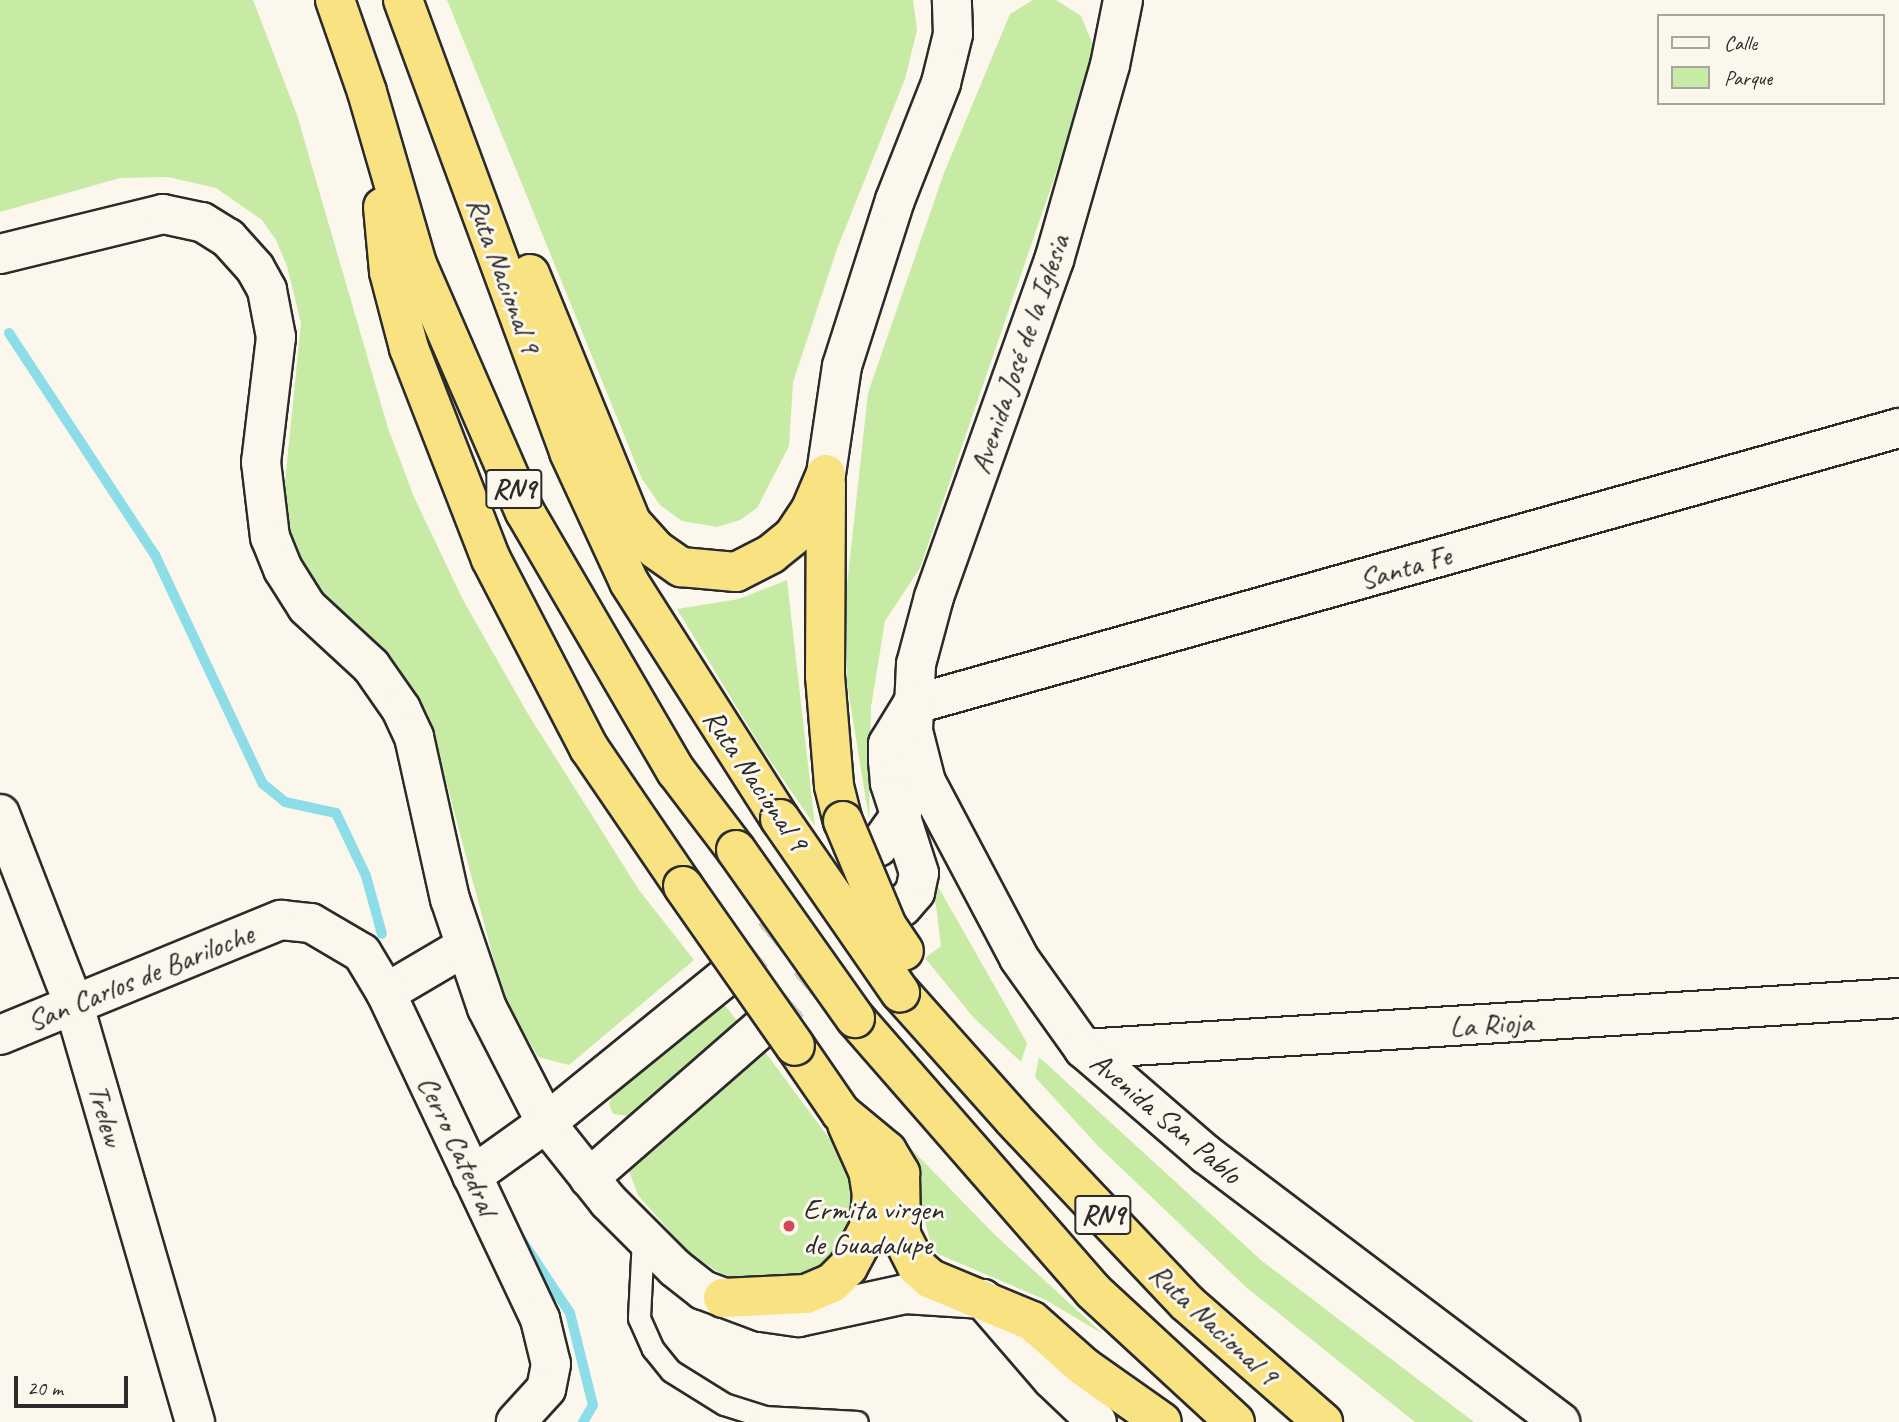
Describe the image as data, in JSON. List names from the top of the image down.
{
  "streets": {
    "highway": ["Ruta Nacional 9", "RN9"],
    "street": [
      "Avenida José de la Iglesia",
      "Santa Fe",
      "San Carlos de Bariloche",
      "La Rioja",
      "Trelew",
      "Avenida San Pablo",
      "Cerro Catedral"
    ]
  },
  "crossings": [
    ["Ruta Nacional 9", "RN9"],
    ["Avenida José de la Iglesia", "Santa Fe"],
    ["Avenida José de la Iglesia", "Avenida San Pablo"],
    ["Santa Fe", "Avenida San Pablo"],
    ["San Carlos de Bariloche", "Trelew"],
    ["San Carlos de Bariloche", "Cerro Catedral"],
    ["La Rioja", "Avenida San Pablo"]
  ],
  "places": ["Ermita virgen de Guadalupe"],
  "legend": ["Calle", "Parque"],
  "scale_bar": "20 m"
}
